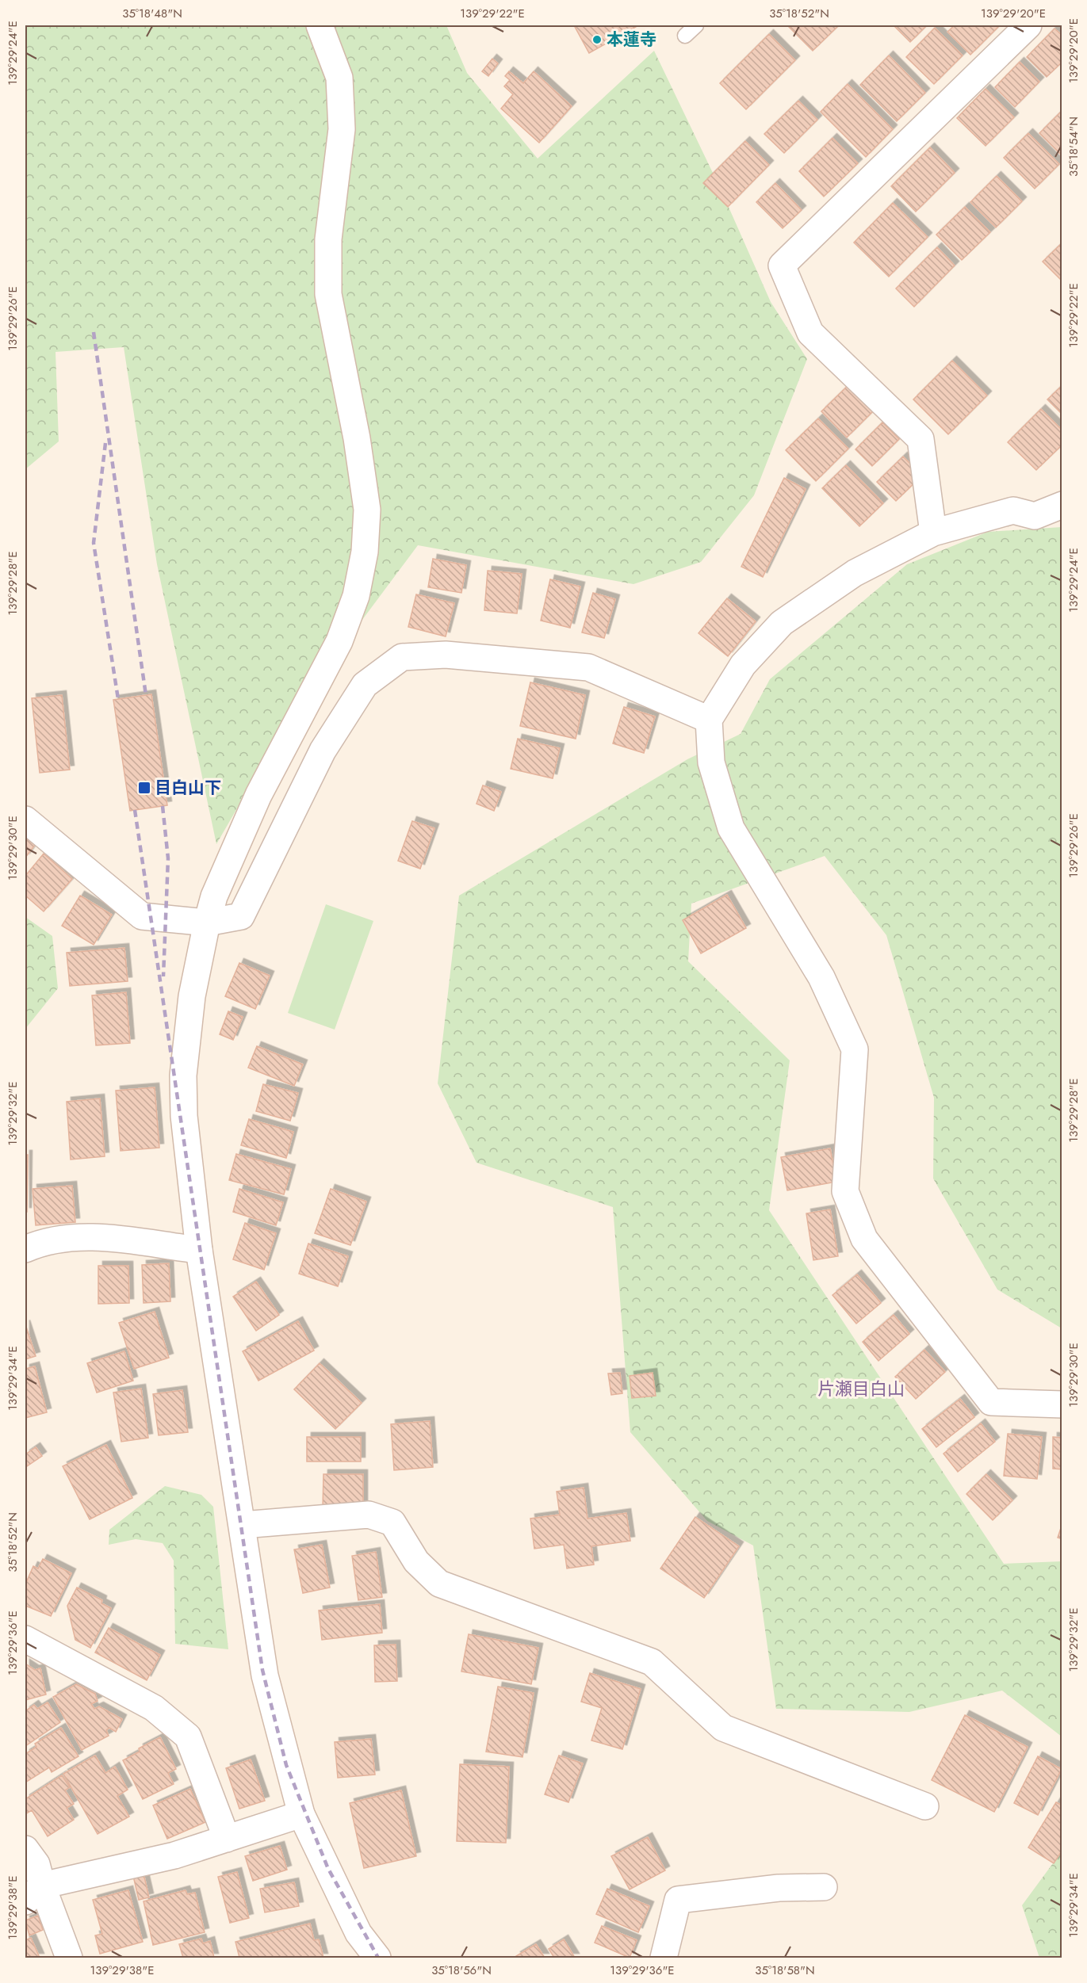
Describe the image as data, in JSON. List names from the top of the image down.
{
  "districts": ["片瀬目白山"],
  "places": {
    "other": ["本蓮寺"],
    "transit": ["目白山下"]
  },
  "coordinates": [
    "35°18'48\"N",
    "139°29'22\"E",
    "35°18'52\"N",
    "139°29'20\"E",
    "139°29'24\"E",
    "35°18'54\"N",
    "139°29'26\"E",
    "139°29'28\"E",
    "139°29'30\"E",
    "139°29'32\"E",
    "139°29'34\"E",
    "139°29'36\"E",
    "139°29'38\"E",
    "35°18'56\"N",
    "35°18'58\"N"
  ]
}
